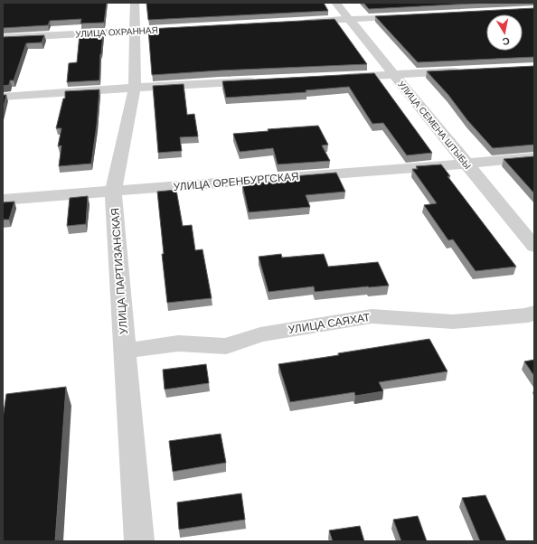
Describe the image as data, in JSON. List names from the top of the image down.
{
  "streets": {
    "street": [
      "УЛИЦА ОХРАННАЯ",
      "УЛИЦА СЕМЕНА ШТЫБЫ",
      "УЛИЦА ОРЕНБУРГСКАЯ",
      "УЛИЦА ПАРТИЗАНСКАЯ",
      "УЛИЦА САЯХАТ"
    ]
  },
  "crossings": [
    ["УЛИЦА ОХРАННАЯ", "УЛИЦА ПАРТИЗАНСКАЯ"],
    ["УЛИЦА СЕМЕНА ШТЫБЫ", "УЛИЦА ОРЕНБУРГСКАЯ"],
    ["УЛИЦА ОРЕНБУРГСКАЯ", "УЛИЦА ПАРТИЗАНСКАЯ"],
    ["УЛИЦА ПАРТИЗАНСКАЯ", "УЛИЦА САЯХАТ"]
  ],
  "north": "bottom"
}
